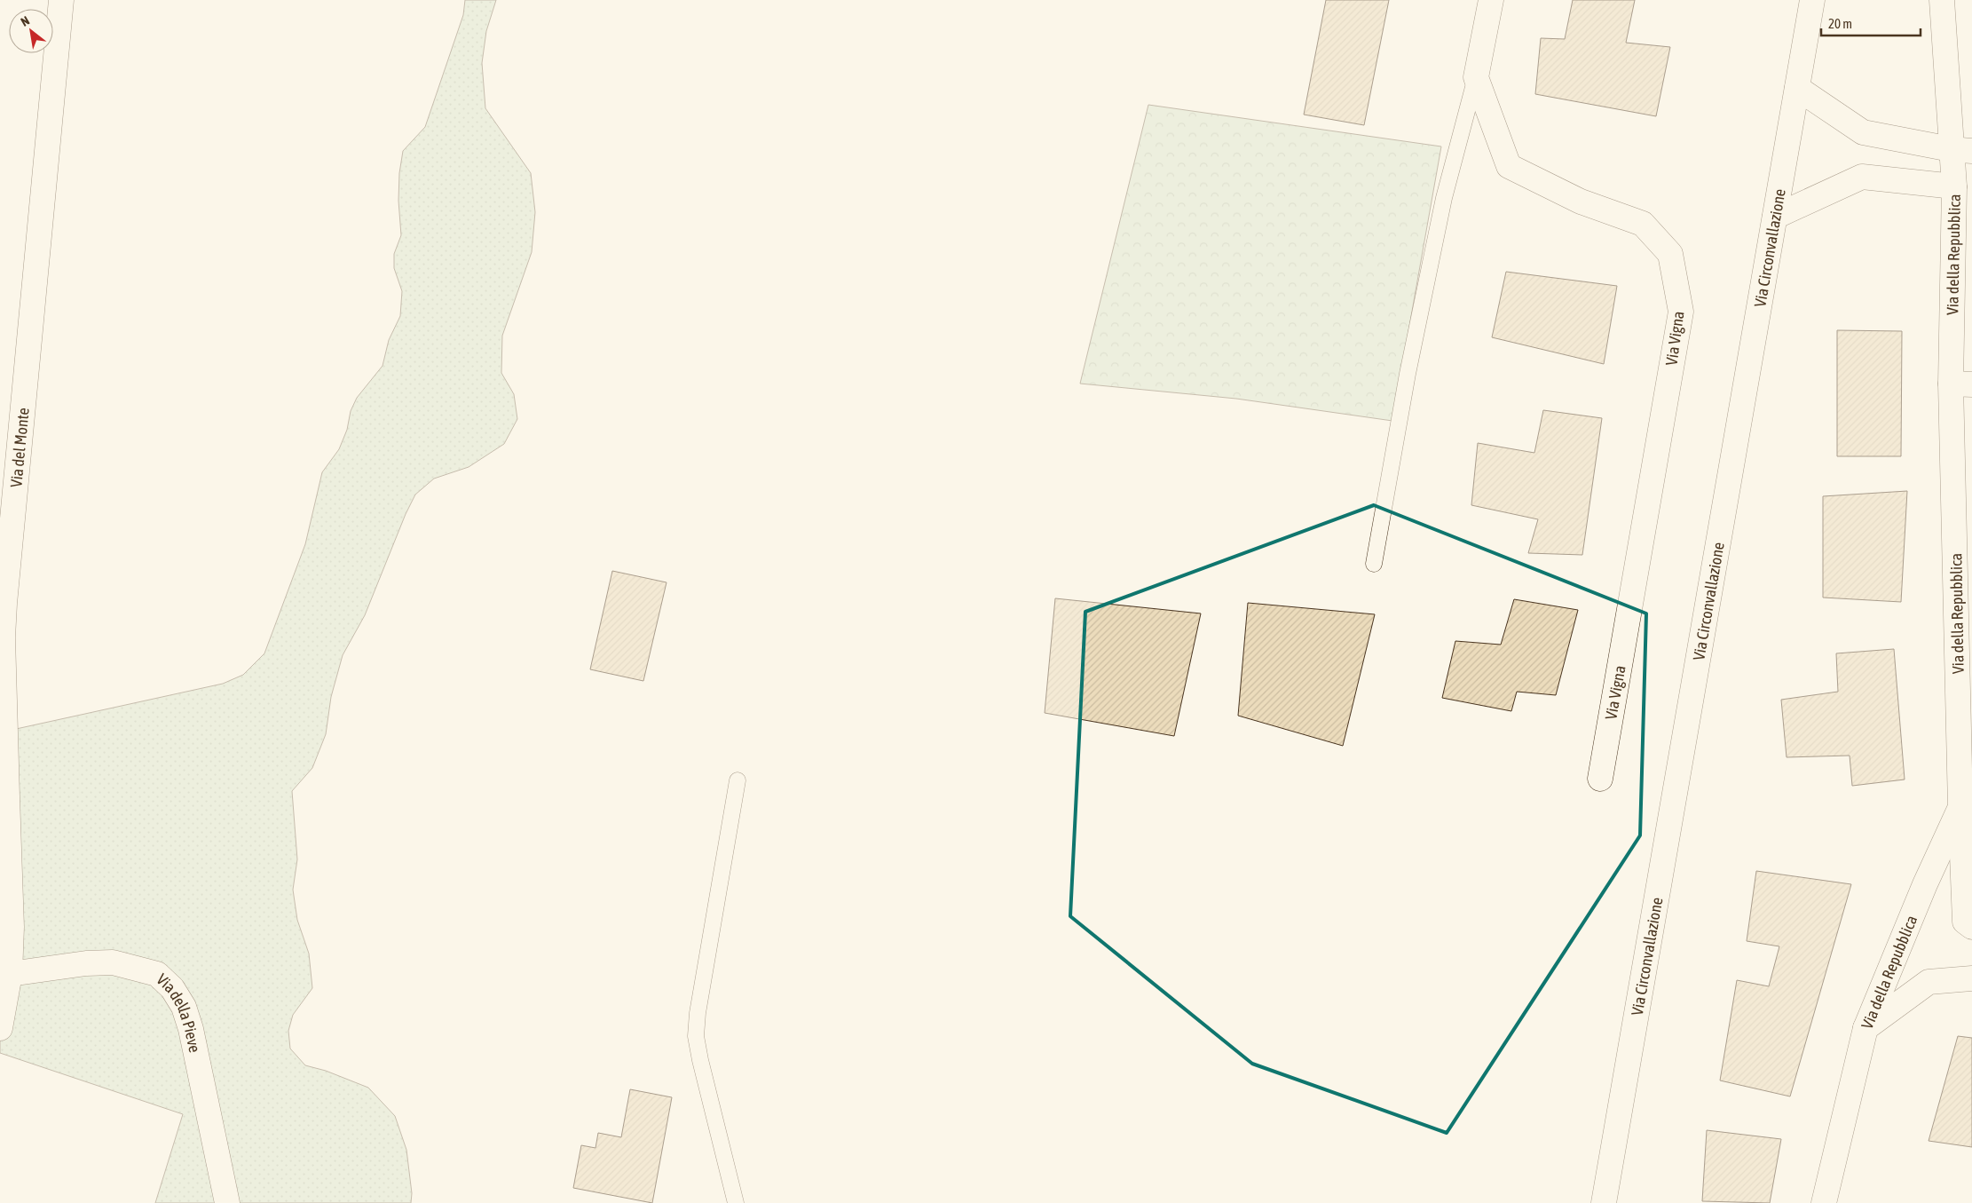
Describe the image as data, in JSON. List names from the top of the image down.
{
  "streets": {
    "street": [
      "Via Circonvallazione",
      "Via della Repubblica",
      "Via Vigna",
      "Via del Monte",
      "Via della Pieve"
    ]
  },
  "crossings": [
    ["Via del Monte", "Via della Pieve"]
  ],
  "scale_bar": "20 m",
  "north": "top left"
}
